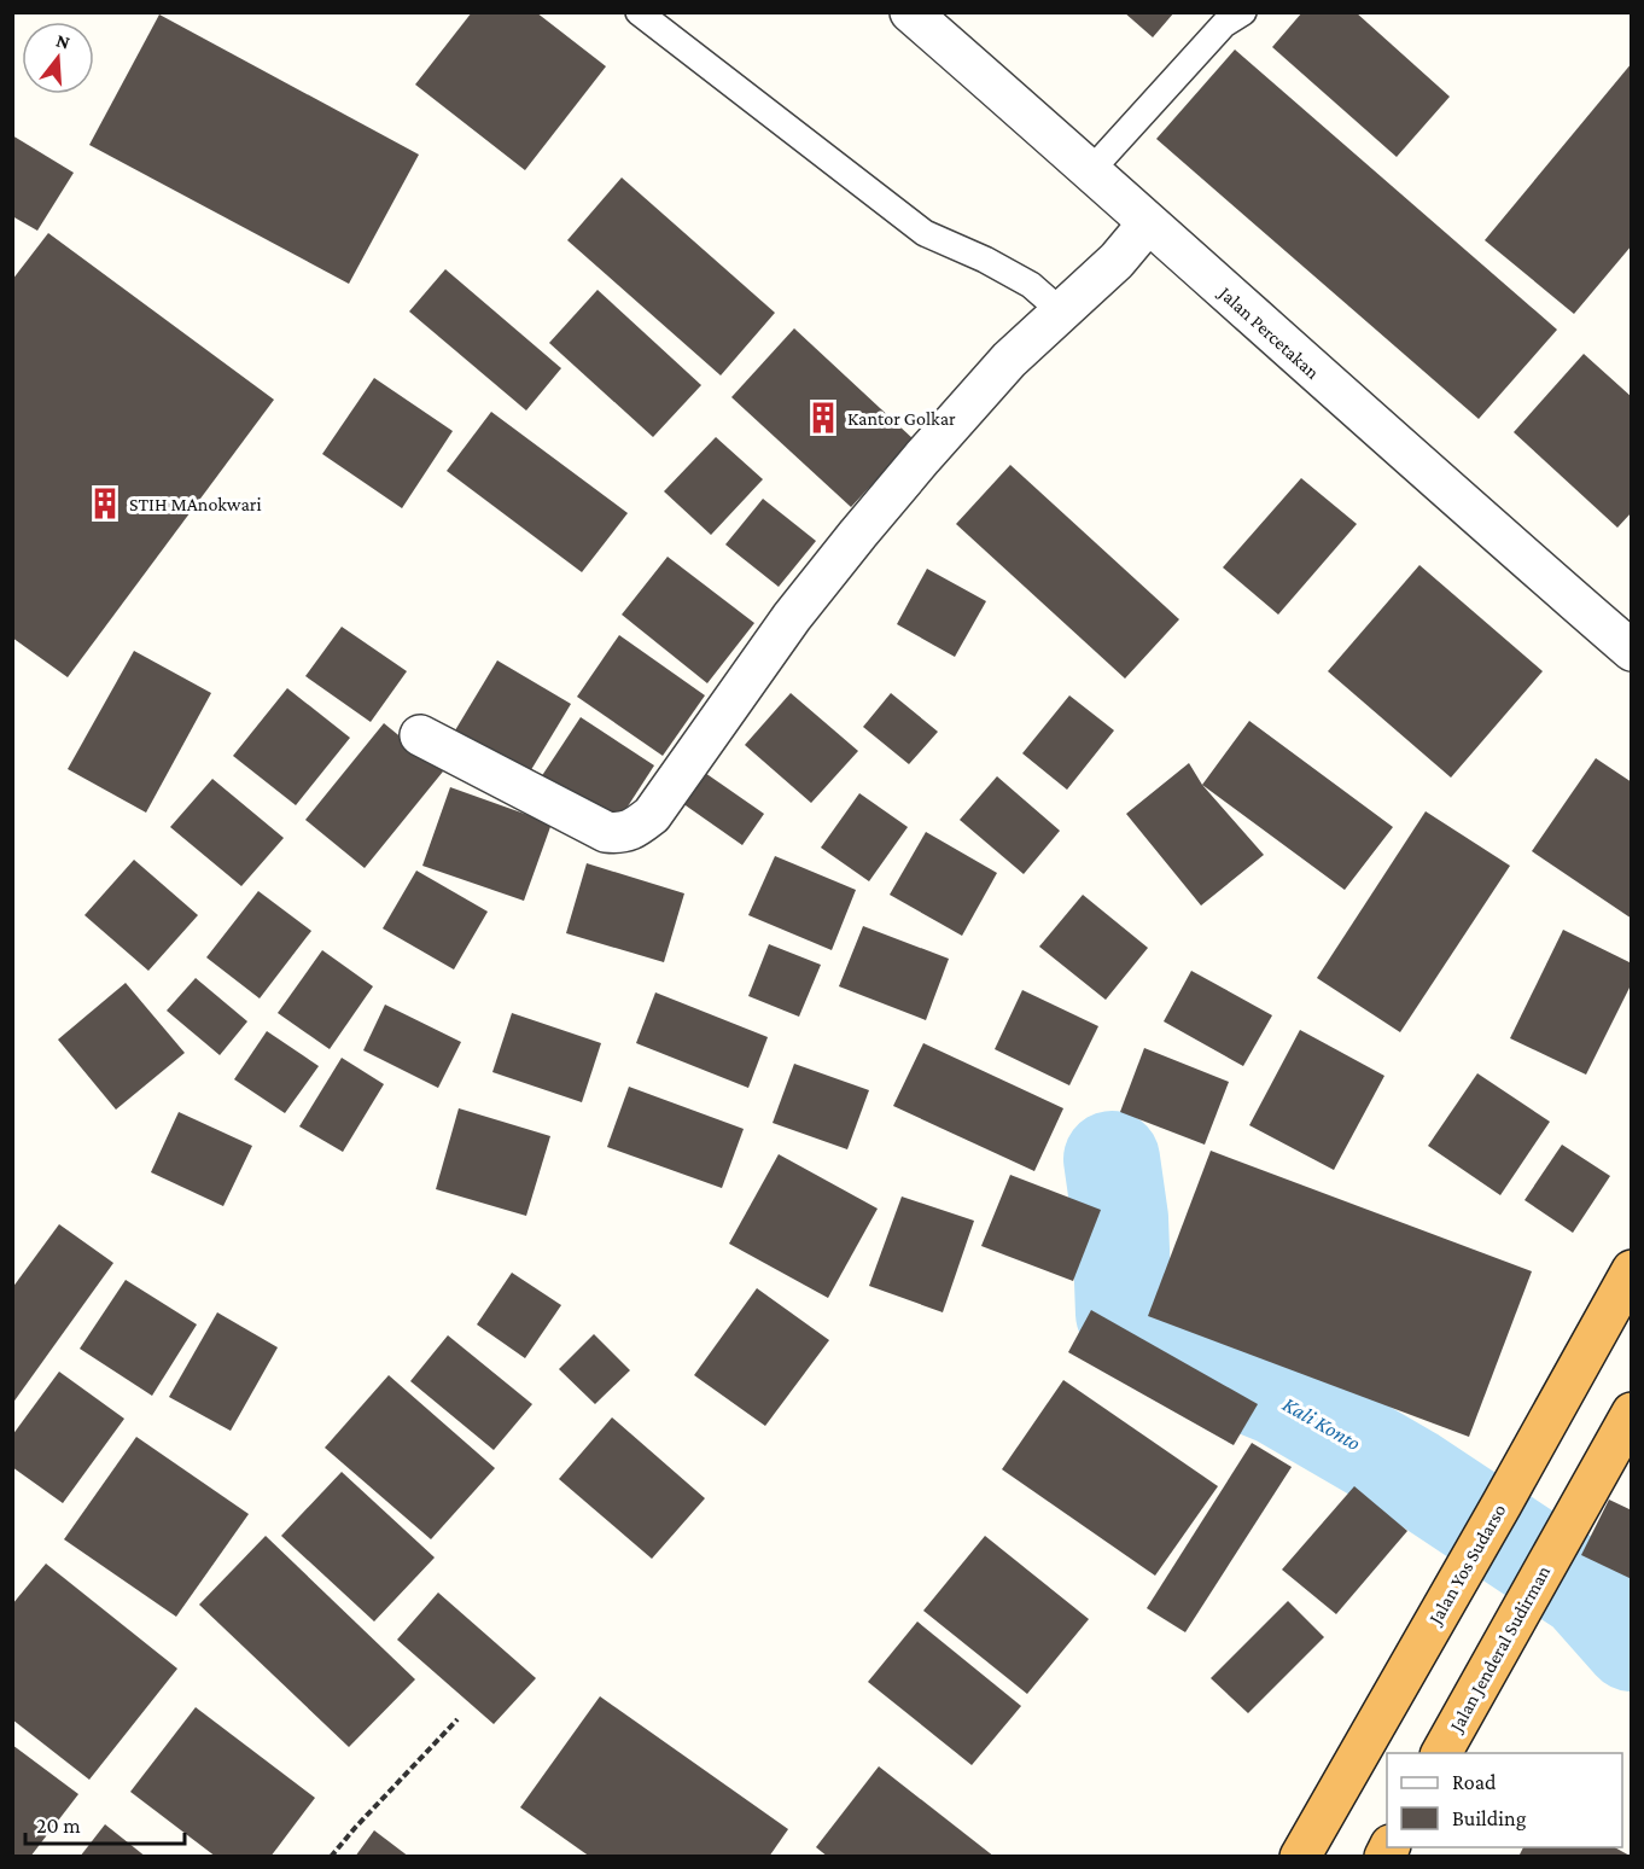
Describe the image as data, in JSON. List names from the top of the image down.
{
  "streets": {
    "highway": ["Jalan Yos Sudarso", "Jalan Jenderal Sudirman"],
    "street": ["Jalan Percetakan"]
  },
  "water": ["Kali Konto"],
  "places": {
    "building": ["Kantor Golkar", "STIH MAnokwari"]
  },
  "legend": ["Road", "Building"],
  "scale_bar": "20 m",
  "north": "top"
}
